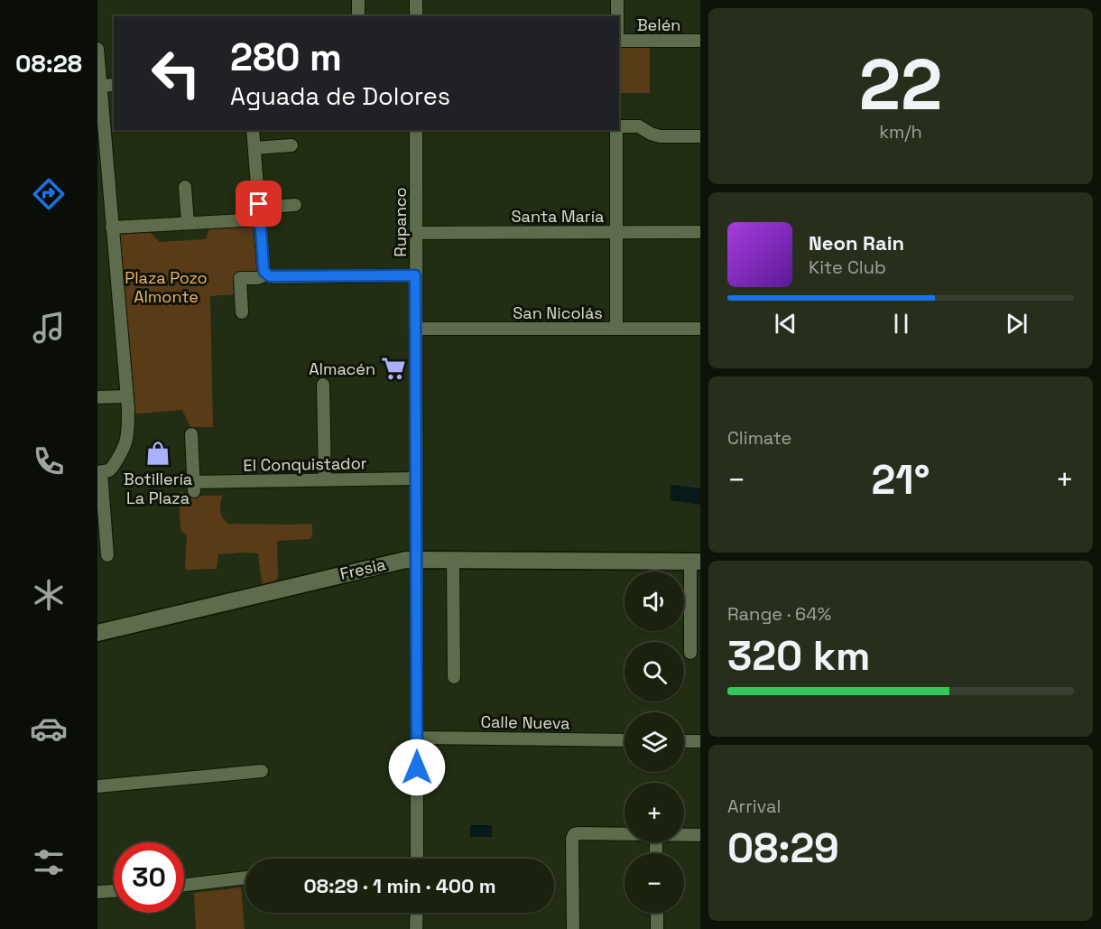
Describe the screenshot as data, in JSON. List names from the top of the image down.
{
  "streets": {
    "street": [
      "Belén",
      "Santa María",
      "Rupanco",
      "San Nicolás",
      "El Conquistador",
      "Fresia",
      "Calle Nueva"
    ]
  },
  "crossings": [
    ["Santa María", "Rupanco"],
    ["Rupanco", "San Nicolás"],
    ["Rupanco", "El Conquistador"],
    ["Rupanco", "Fresia"],
    ["Rupanco", "Calle Nueva"]
  ],
  "parks": ["Plaza Pozo Almonte"],
  "places": {
    "supermarket": ["Almacén"],
    "shop": ["Botillería La Plaza"]
  },
  "page": {
    "tabs": "08:28",
    "tile": [
      ["22", "km/h"],
      "Climate",
      ["Range · 64%", "320 km"],
      ["Arrival", "08:29"]
    ],
    "turn": ["280 m", "Aguada de Dolores"],
    "song": ["Neon Rain", "Kite Club"],
    "heat": ["−", "21°", "+"],
    "map_buttons": ["+", "−"],
    "limit": "30",
    "trip": "08:29 · 1 min · 400 m"
  }
}
